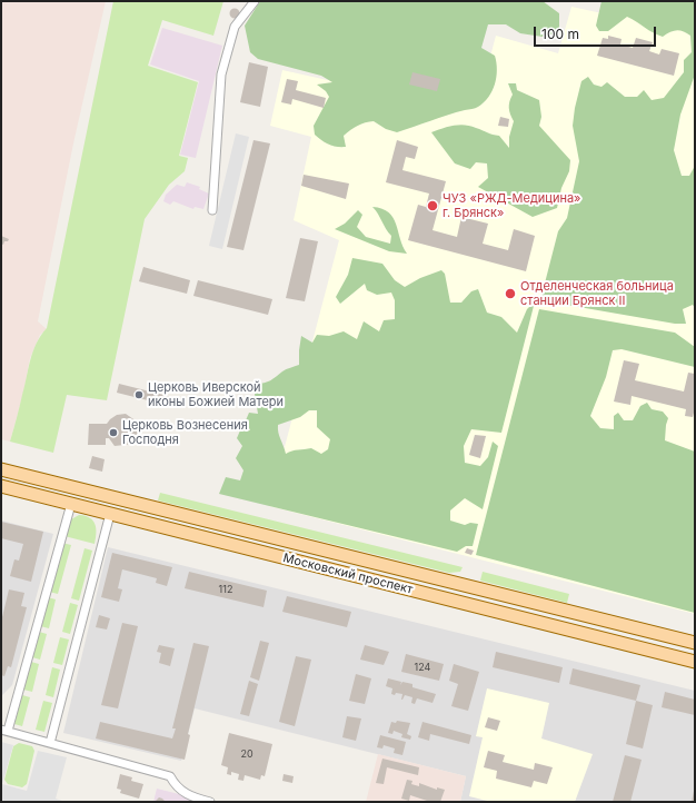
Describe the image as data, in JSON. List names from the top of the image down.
{
  "streets": {
    "main road": ["Московский проспект"]
  },
  "places": [
    "ЧУЗ «РЖД-Медицина» г. Брянск»",
    "Отделенческая больница станции Брянск II",
    "Церковь Иверской иконы Божией Матери",
    "Церковь Вознесения Господня"
  ],
  "house_numbers": ["112", "124", "20"],
  "scale_bar": "100 m"
}
